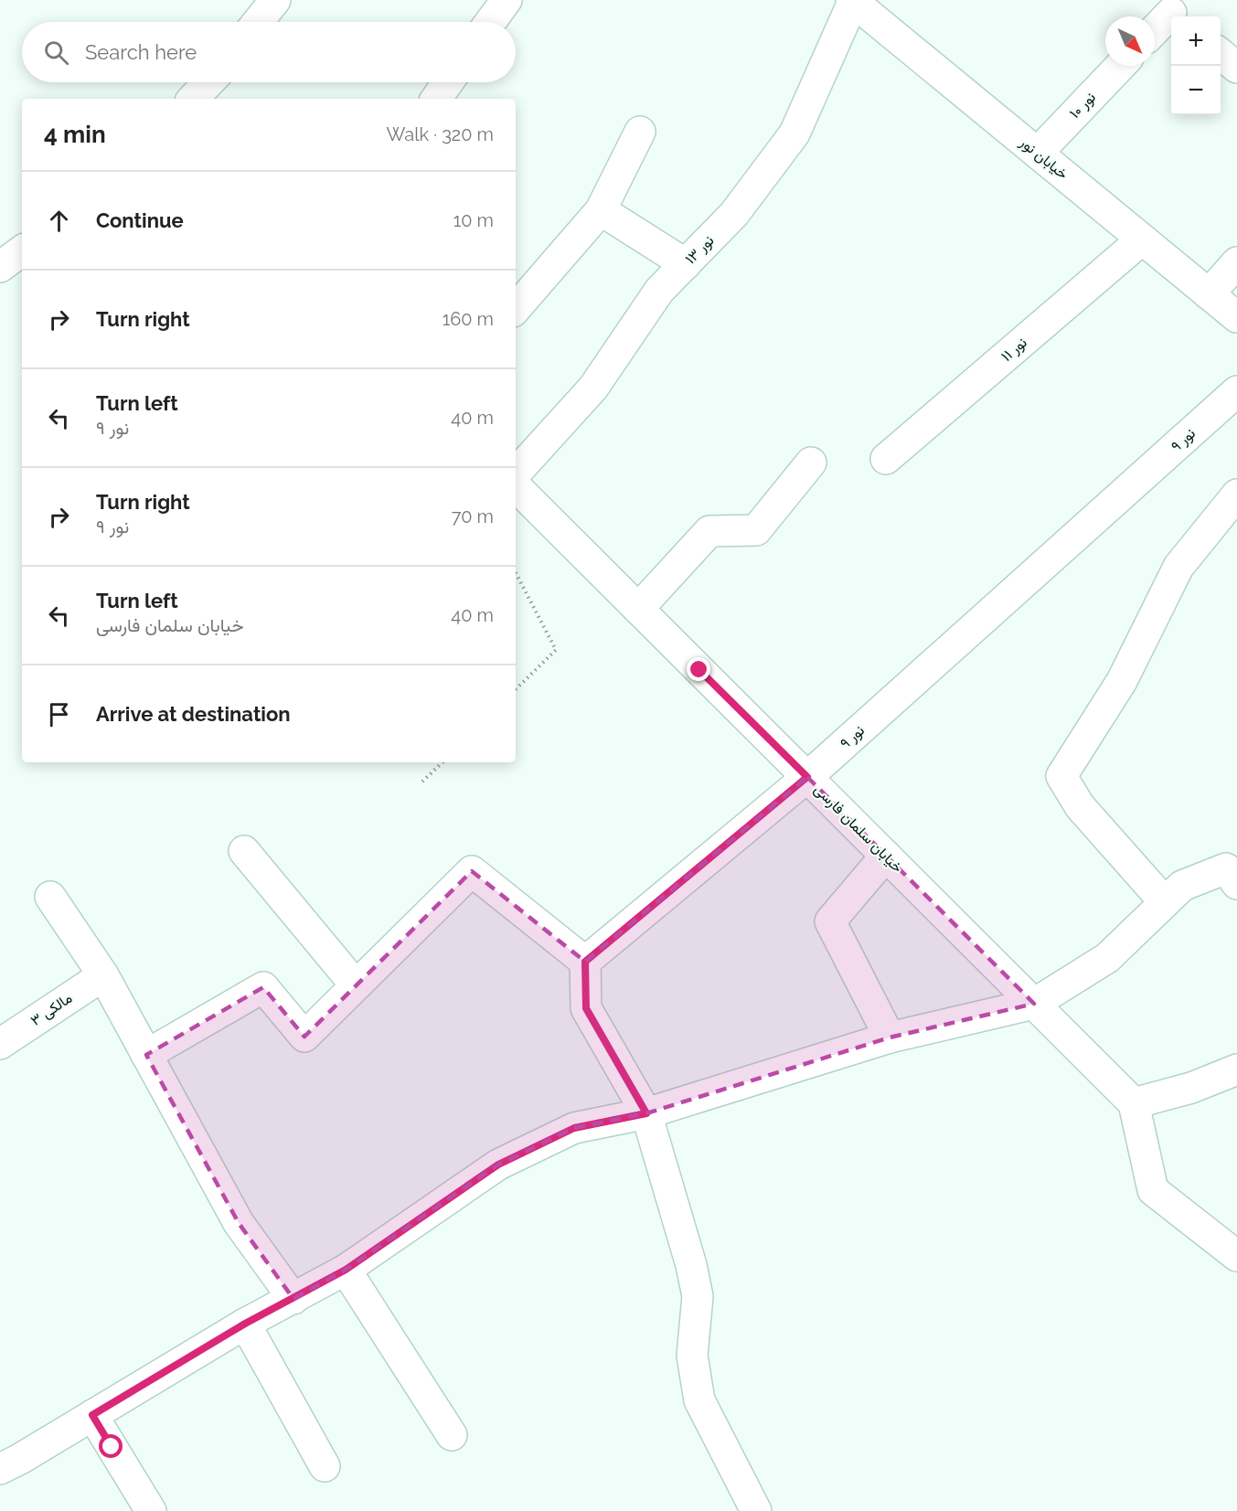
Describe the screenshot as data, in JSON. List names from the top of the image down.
{
  "streets": {
    "street": [
      "نور ۱۰",
      "خیابان نور",
      "نور ۱۳",
      "نور ۱۱",
      "نور ۹",
      "خیابان سلمان فارسی",
      "مالکی ۳"
    ]
  },
  "crossings": [
    ["نور ۱۰", "خیابان نور"],
    ["خیابان نور", "نور ۱۳"],
    ["خیابان نور", "نور ۱۱"],
    ["نور ۹", "خیابان سلمان فارسی"]
  ],
  "north": "bottom right",
  "page": {
    "map_buttons": ["+", "−"],
    "search": "Search here",
    "heading": ["4 min", "Walk · 320 m"],
    "list": [
      ["Continue", "10 m"],
      ["Turn right", "160 m"],
      ["Turn left", "نور ۹", "40 m"],
      ["Turn right", "نور ۹", "70 m"],
      ["Turn left", "خیابان سلمان فارسی", "40 m"],
      "Arrive at destination"
    ]
  }
}
